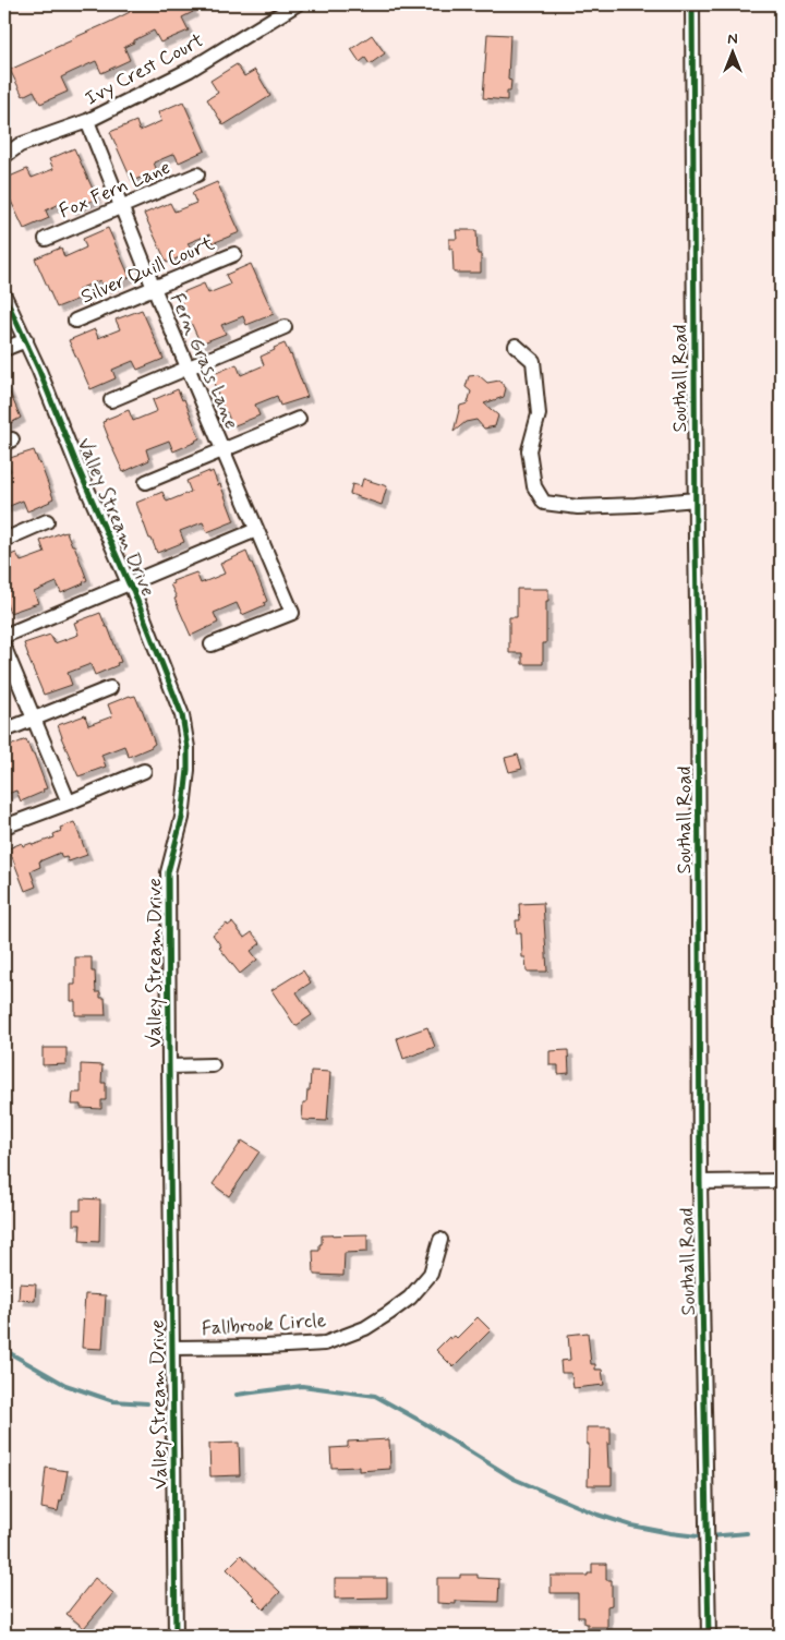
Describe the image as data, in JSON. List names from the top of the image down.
{
  "streets": {
    "street": [
      "Ivy Crest Court",
      "Fox Fern Lane",
      "Silver Quill Court",
      "Fern Grass Lane",
      "Southall Road",
      "Valley Stream Drive",
      "Fallbrook Circle"
    ]
  },
  "crossings": [
    ["Ivy Crest Court", "Fern Grass Lane"],
    ["Fox Fern Lane", "Fern Grass Lane"],
    ["Silver Quill Court", "Fern Grass Lane"],
    ["Valley Stream Drive", "Fallbrook Circle"]
  ],
  "north": "top"
}
